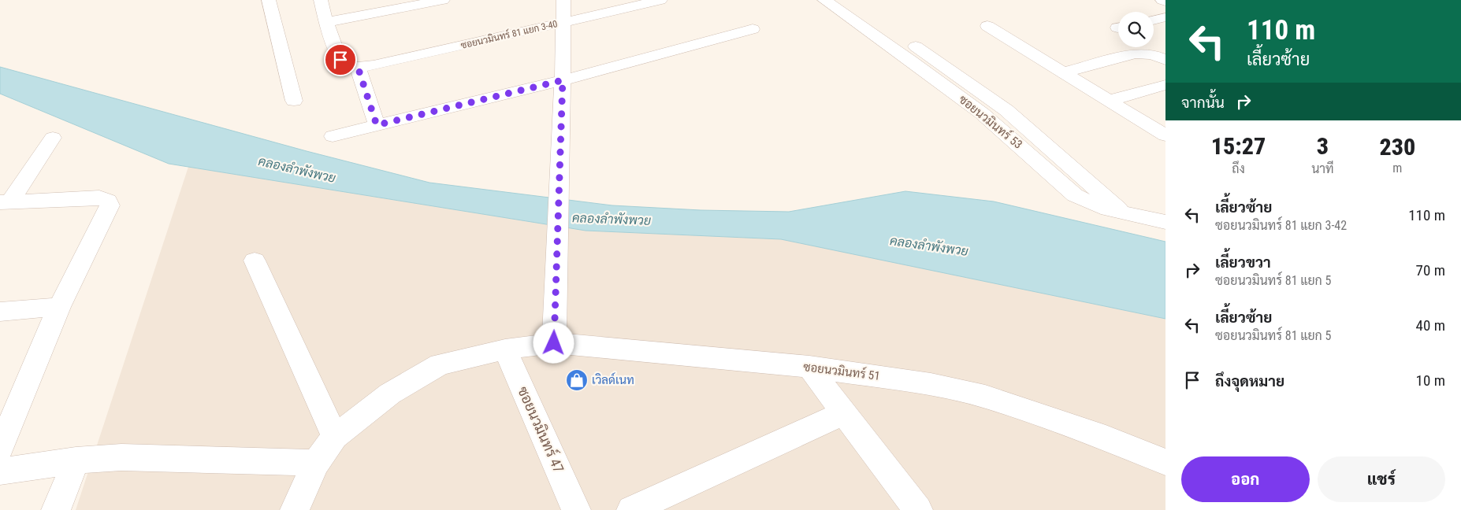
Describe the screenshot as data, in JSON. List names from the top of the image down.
{
  "streets": {
    "street": [
      "ซอยนวมินทร์ 81 แยก 3-40",
      "ซอยนวมินทร์ 53",
      "ซอยนวมินทร์ 51",
      "ซอยนวมินทร์ 47"
    ]
  },
  "crossings": [
    ["ซอยนวมินทร์ 51", "ซอยนวมินทร์ 47"]
  ],
  "water": ["คลองลำพังพวย"],
  "places": {
    "shop": ["เวิลด์เนท"]
  },
  "page": {
    "turn": ["110 m", "เลี้ยวซ้าย"],
    "then": "จากนั้น",
    "eta": [
      "15:27",
      "ถึง",
      "3",
      "นาที",
      "230",
      "m"
    ],
    "list": [
      {
        "name": "เลี้ยวซ้าย",
        "note": "ซอยนวมินทร์ 81 แยก 3-42",
        "value": "110 m"
      },
      {
        "name": "เลี้ยวขวา",
        "note": "ซอยนวมินทร์ 81 แยก 5",
        "value": "70 m"
      },
      {
        "name": "เลี้ยวซ้าย",
        "note": "ซอยนวมินทร์ 81 แยก 5",
        "value": "40 m"
      },
      {
        "name": "ถึงจุดหมาย",
        "value": "10 m"
      }
    ],
    "buttons": ["ออก", "แชร์"]
  }
}
